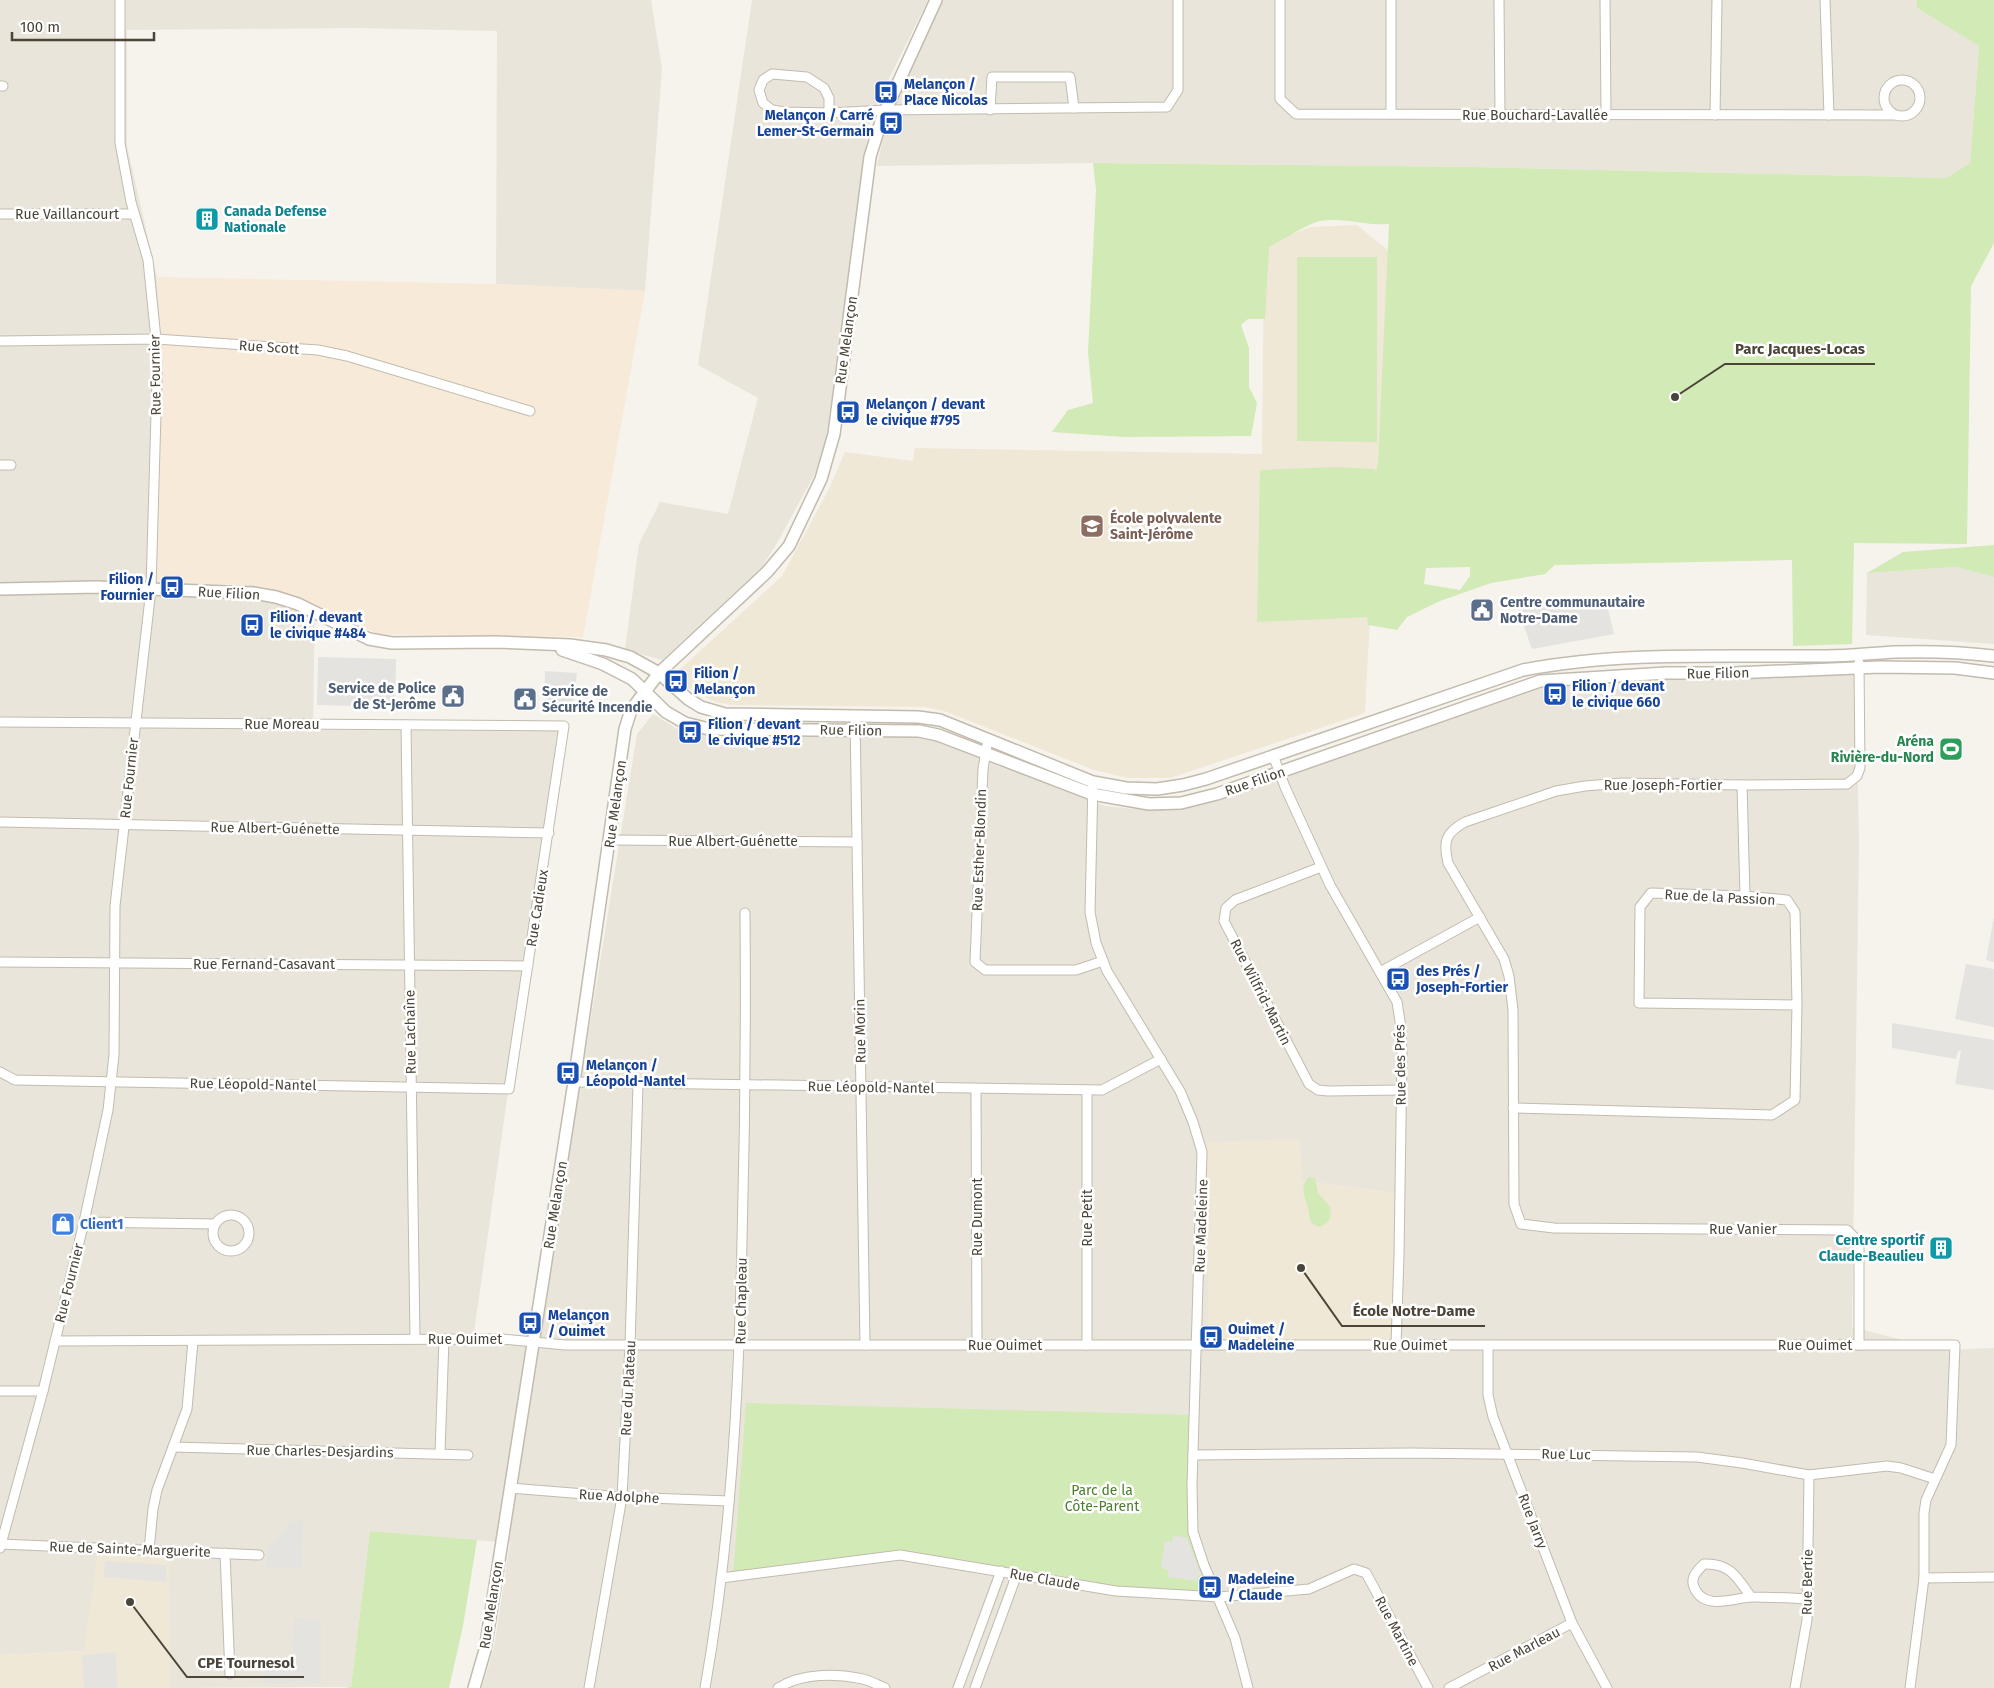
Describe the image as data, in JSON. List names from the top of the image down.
{
  "streets": {
    "street": [
      "Rue Bouchard-Lavallée",
      "Rue Vaillancourt",
      "Rue Melançon",
      "Rue Scott",
      "Rue Fournier",
      "Rue Filion",
      "Rue Moreau",
      "Rue Joseph-Fortier",
      "Rue Albert-Guénette",
      "Rue Esther-Blondin",
      "Rue de la Passion",
      "Rue Cadieux",
      "Rue Fernand-Casavant",
      "Rue Wilfrid-Martin",
      "Rue Morin",
      "Rue Lachaîne",
      "Rue des Prés",
      "Rue Léopold-Nantel",
      "Rue Dumont",
      "Rue Petit",
      "Rue Madeleine",
      "Rue Vanier",
      "Rue Chapleau",
      "Rue Ouimet",
      "Rue du Plateau",
      "Rue Charles-Desjardins",
      "Rue Luc",
      "Rue Adolphe",
      "Rue Jarry",
      "Rue de Sainte-Marguerite",
      "Rue Claude",
      "Rue Bertie",
      "Rue Martine",
      "Rue Marleau"
    ]
  },
  "crossings": [
    ["Rue Vaillancourt", "Rue Fournier"],
    ["Rue Melançon", "Rue Filion"],
    ["Rue Melançon", "Rue Albert-Guénette"],
    ["Rue Melançon", "Rue Léopold-Nantel"],
    ["Rue Melançon", "Rue Ouimet"],
    ["Rue Melançon", "Rue Adolphe"],
    ["Rue Scott", "Rue Fournier"],
    ["Rue Fournier", "Rue Filion"],
    ["Rue Fournier", "Rue Moreau"],
    ["Rue Fournier", "Rue Albert-Guénette"],
    ["Rue Fournier", "Rue Fernand-Casavant"],
    ["Rue Fournier", "Rue Léopold-Nantel"],
    ["Rue Fournier", "Rue Ouimet"],
    ["Rue Fournier", "Rue de Sainte-Marguerite"],
    ["Rue Filion", "Rue Joseph-Fortier"],
    ["Rue Filion", "Rue Esther-Blondin"],
    ["Rue Filion", "Rue Morin"],
    ["Rue Filion", "Rue des Prés"],
    ["Rue Filion", "Rue Madeleine"],
    ["Rue Moreau", "Rue Cadieux"],
    ["Rue Moreau", "Rue Lachaîne"],
    ["Rue Joseph-Fortier", "Rue Vanier"],
    ["Rue Albert-Guénette", "Rue Cadieux"],
    ["Rue Albert-Guénette", "Rue Morin"],
    ["Rue Albert-Guénette", "Rue Lachaîne"],
    ["Rue Esther-Blondin", "Rue Madeleine"],
    ["Rue Cadieux", "Rue Fernand-Casavant"],
    ["Rue Cadieux", "Rue Léopold-Nantel"],
    ["Rue Fernand-Casavant", "Rue Lachaîne"],
    ["Rue Wilfrid-Martin", "Rue des Prés"],
    ["Rue Morin", "Rue Léopold-Nantel"],
    ["Rue Morin", "Rue Ouimet"],
    ["Rue Lachaîne", "Rue Léopold-Nantel"],
    ["Rue Lachaîne", "Rue Ouimet"],
    ["Rue des Prés", "Rue Ouimet"],
    ["Rue Léopold-Nantel", "Rue Dumont"],
    ["Rue Léopold-Nantel", "Rue Petit"],
    ["Rue Léopold-Nantel", "Rue Madeleine"],
    ["Rue Léopold-Nantel", "Rue Chapleau"],
    ["Rue Léopold-Nantel", "Rue du Plateau"],
    ["Rue Dumont", "Rue Ouimet"],
    ["Rue Petit", "Rue Ouimet"],
    ["Rue Madeleine", "Rue Ouimet"],
    ["Rue Madeleine", "Rue Luc"],
    ["Rue Madeleine", "Rue Claude"],
    ["Rue Vanier", "Rue Ouimet"],
    ["Rue Chapleau", "Rue Ouimet"],
    ["Rue Chapleau", "Rue Adolphe"],
    ["Rue Chapleau", "Rue Claude"],
    ["Rue Ouimet", "Rue du Plateau"],
    ["Rue Ouimet", "Rue Luc"],
    ["Rue Ouimet", "Rue Jarry"],
    ["Rue du Plateau", "Rue Adolphe"],
    ["Rue Luc", "Rue Jarry"],
    ["Rue Luc", "Rue Bertie"],
    ["Rue Jarry", "Rue Marleau"],
    ["Rue Claude", "Rue Martine"]
  ],
  "parks": ["Parc de la Côte-Parent"],
  "places": {
    "bus stop": [
      "Melançon / Place Nicolas",
      "Melançon / Carré Lemer-St-Germain",
      "Melançon / devant le civique #795",
      "Filion / Fournier",
      "Filion / devant le civique #484",
      "Filion / Melançon",
      "Filion / devant le civique 660",
      "Filion / devant le civique #512",
      "des Prés / Joseph-Fortier",
      "Melançon / Léopold-Nantel",
      "Melançon / Ouimet",
      "Ouimet / Madeleine",
      "Madeleine / Claude"
    ],
    "building": ["Canada Defense Nationale", "Centre sportif Claude-Beaulieu"],
    "other": ["Parc Jacques-Locas", "École Notre-Dame", "CPE Tournesol"],
    "school or university": ["École polyvalente Saint-Jérôme"],
    "public building": ["Centre communautaire Notre-Dame", "Service de Police de St-Jerôme", "Service de Sécurité Incendie"],
    "sports": ["Aréna Rivière-du-Nord"],
    "shop": ["Client1"]
  },
  "scale_bar": "100 m"
}
